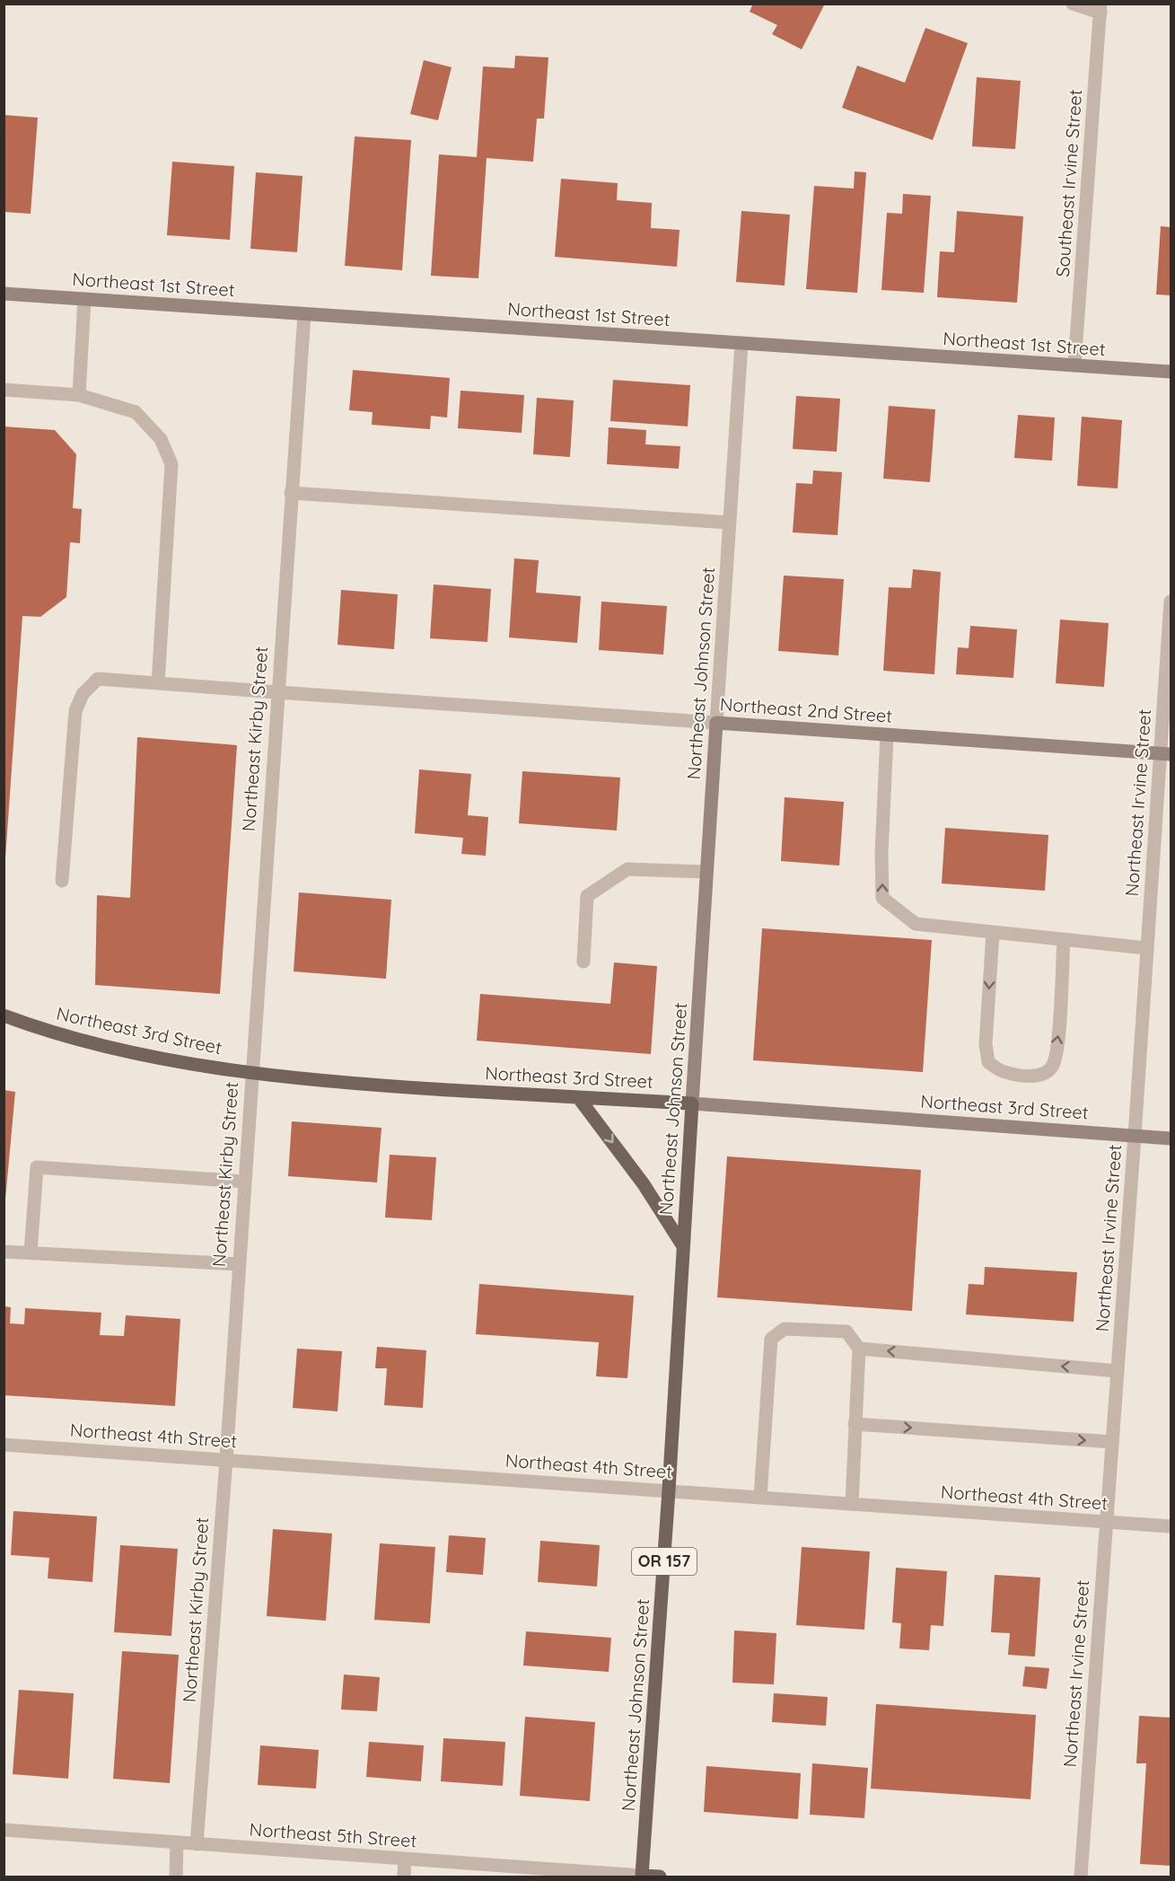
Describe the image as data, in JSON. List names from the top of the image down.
{
  "streets": {
    "main road": [
      "Northeast Johnson Street",
      "Northeast 3rd Street",
      "OR 157",
      "Northeast 5th Street"
    ],
    "street": [
      "Southeast Irvine Street",
      "Northeast 1st Street",
      "Northeast 2nd Street",
      "Northeast Kirby Street",
      "Northeast Irvine Street",
      "Northeast 4th Street"
    ]
  },
  "crossings": [
    ["Southeast Irvine Street", "Northeast 1st Street"],
    ["Northeast 1st Street", "Northeast Johnson Street"],
    ["Northeast 1st Street", "Northeast Kirby Street"],
    ["Northeast Johnson Street", "Northeast 2nd Street"],
    ["Northeast Johnson Street", "Northeast 3rd Street"],
    ["Northeast Johnson Street", "Northeast 4th Street"],
    ["Northeast Johnson Street", "Northeast 5th Street"],
    ["Northeast 2nd Street", "Northeast Kirby Street"],
    ["Northeast 2nd Street", "Northeast Irvine Street"],
    ["Northeast Kirby Street", "Northeast 3rd Street"],
    ["Northeast Kirby Street", "Northeast 4th Street"],
    ["Northeast Kirby Street", "Northeast 5th Street"],
    ["Northeast Irvine Street", "Northeast 3rd Street"],
    ["Northeast Irvine Street", "Northeast 4th Street"]
  ]
}
